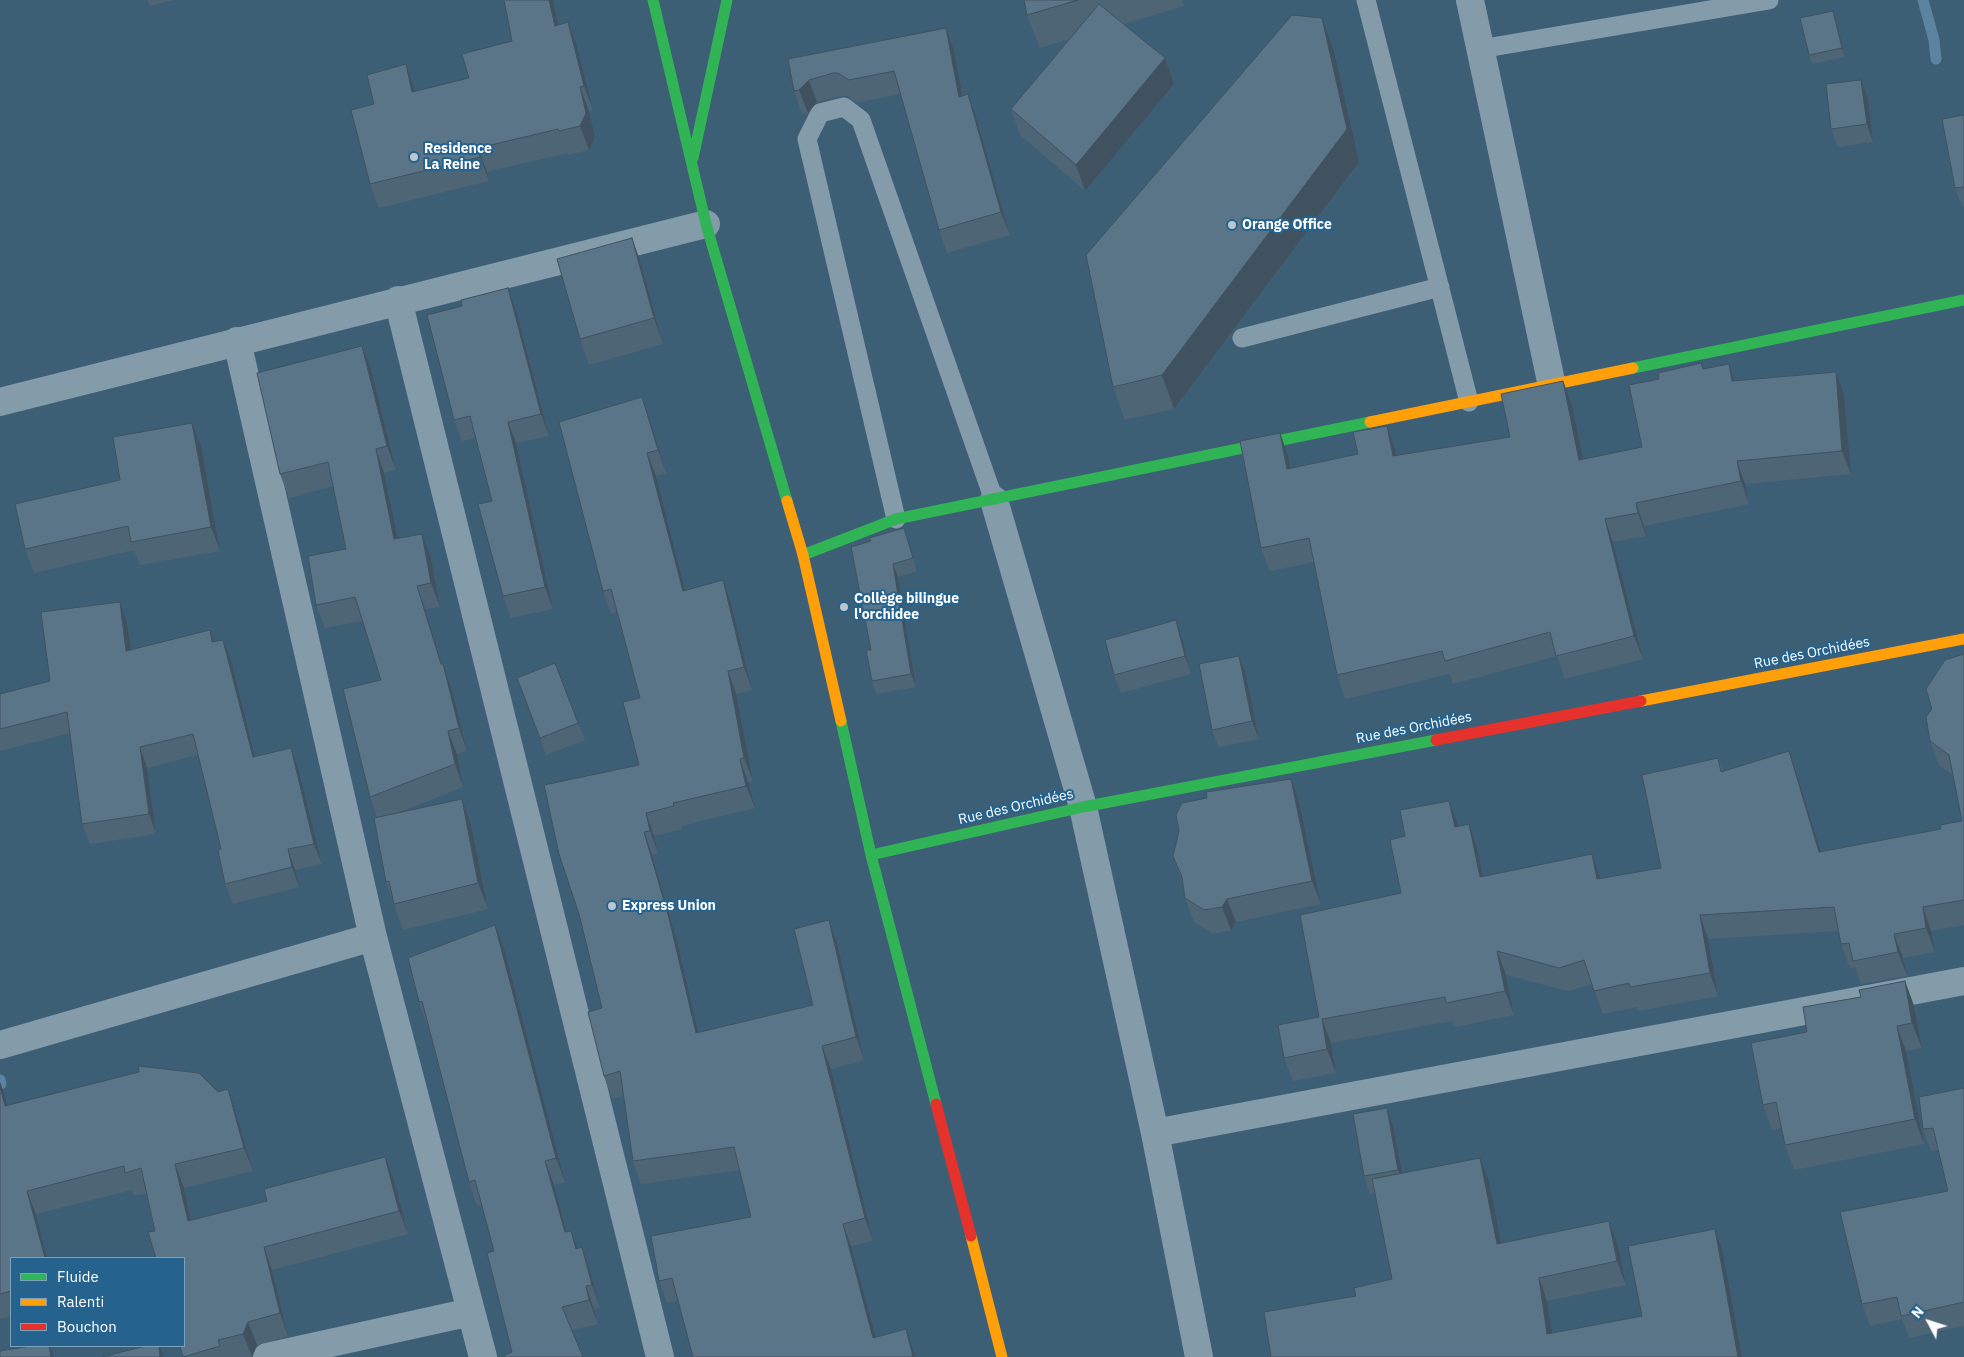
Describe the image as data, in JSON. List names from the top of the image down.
{
  "streets": {
    "street": ["Rue des Orchidées"]
  },
  "places": [
    "Residence La Reine",
    "Orange Office",
    "Collège bilingue l'orchidee",
    "Express Union"
  ],
  "legend": ["Fluide", "Ralenti", "Bouchon"],
  "north": "top left"
}
